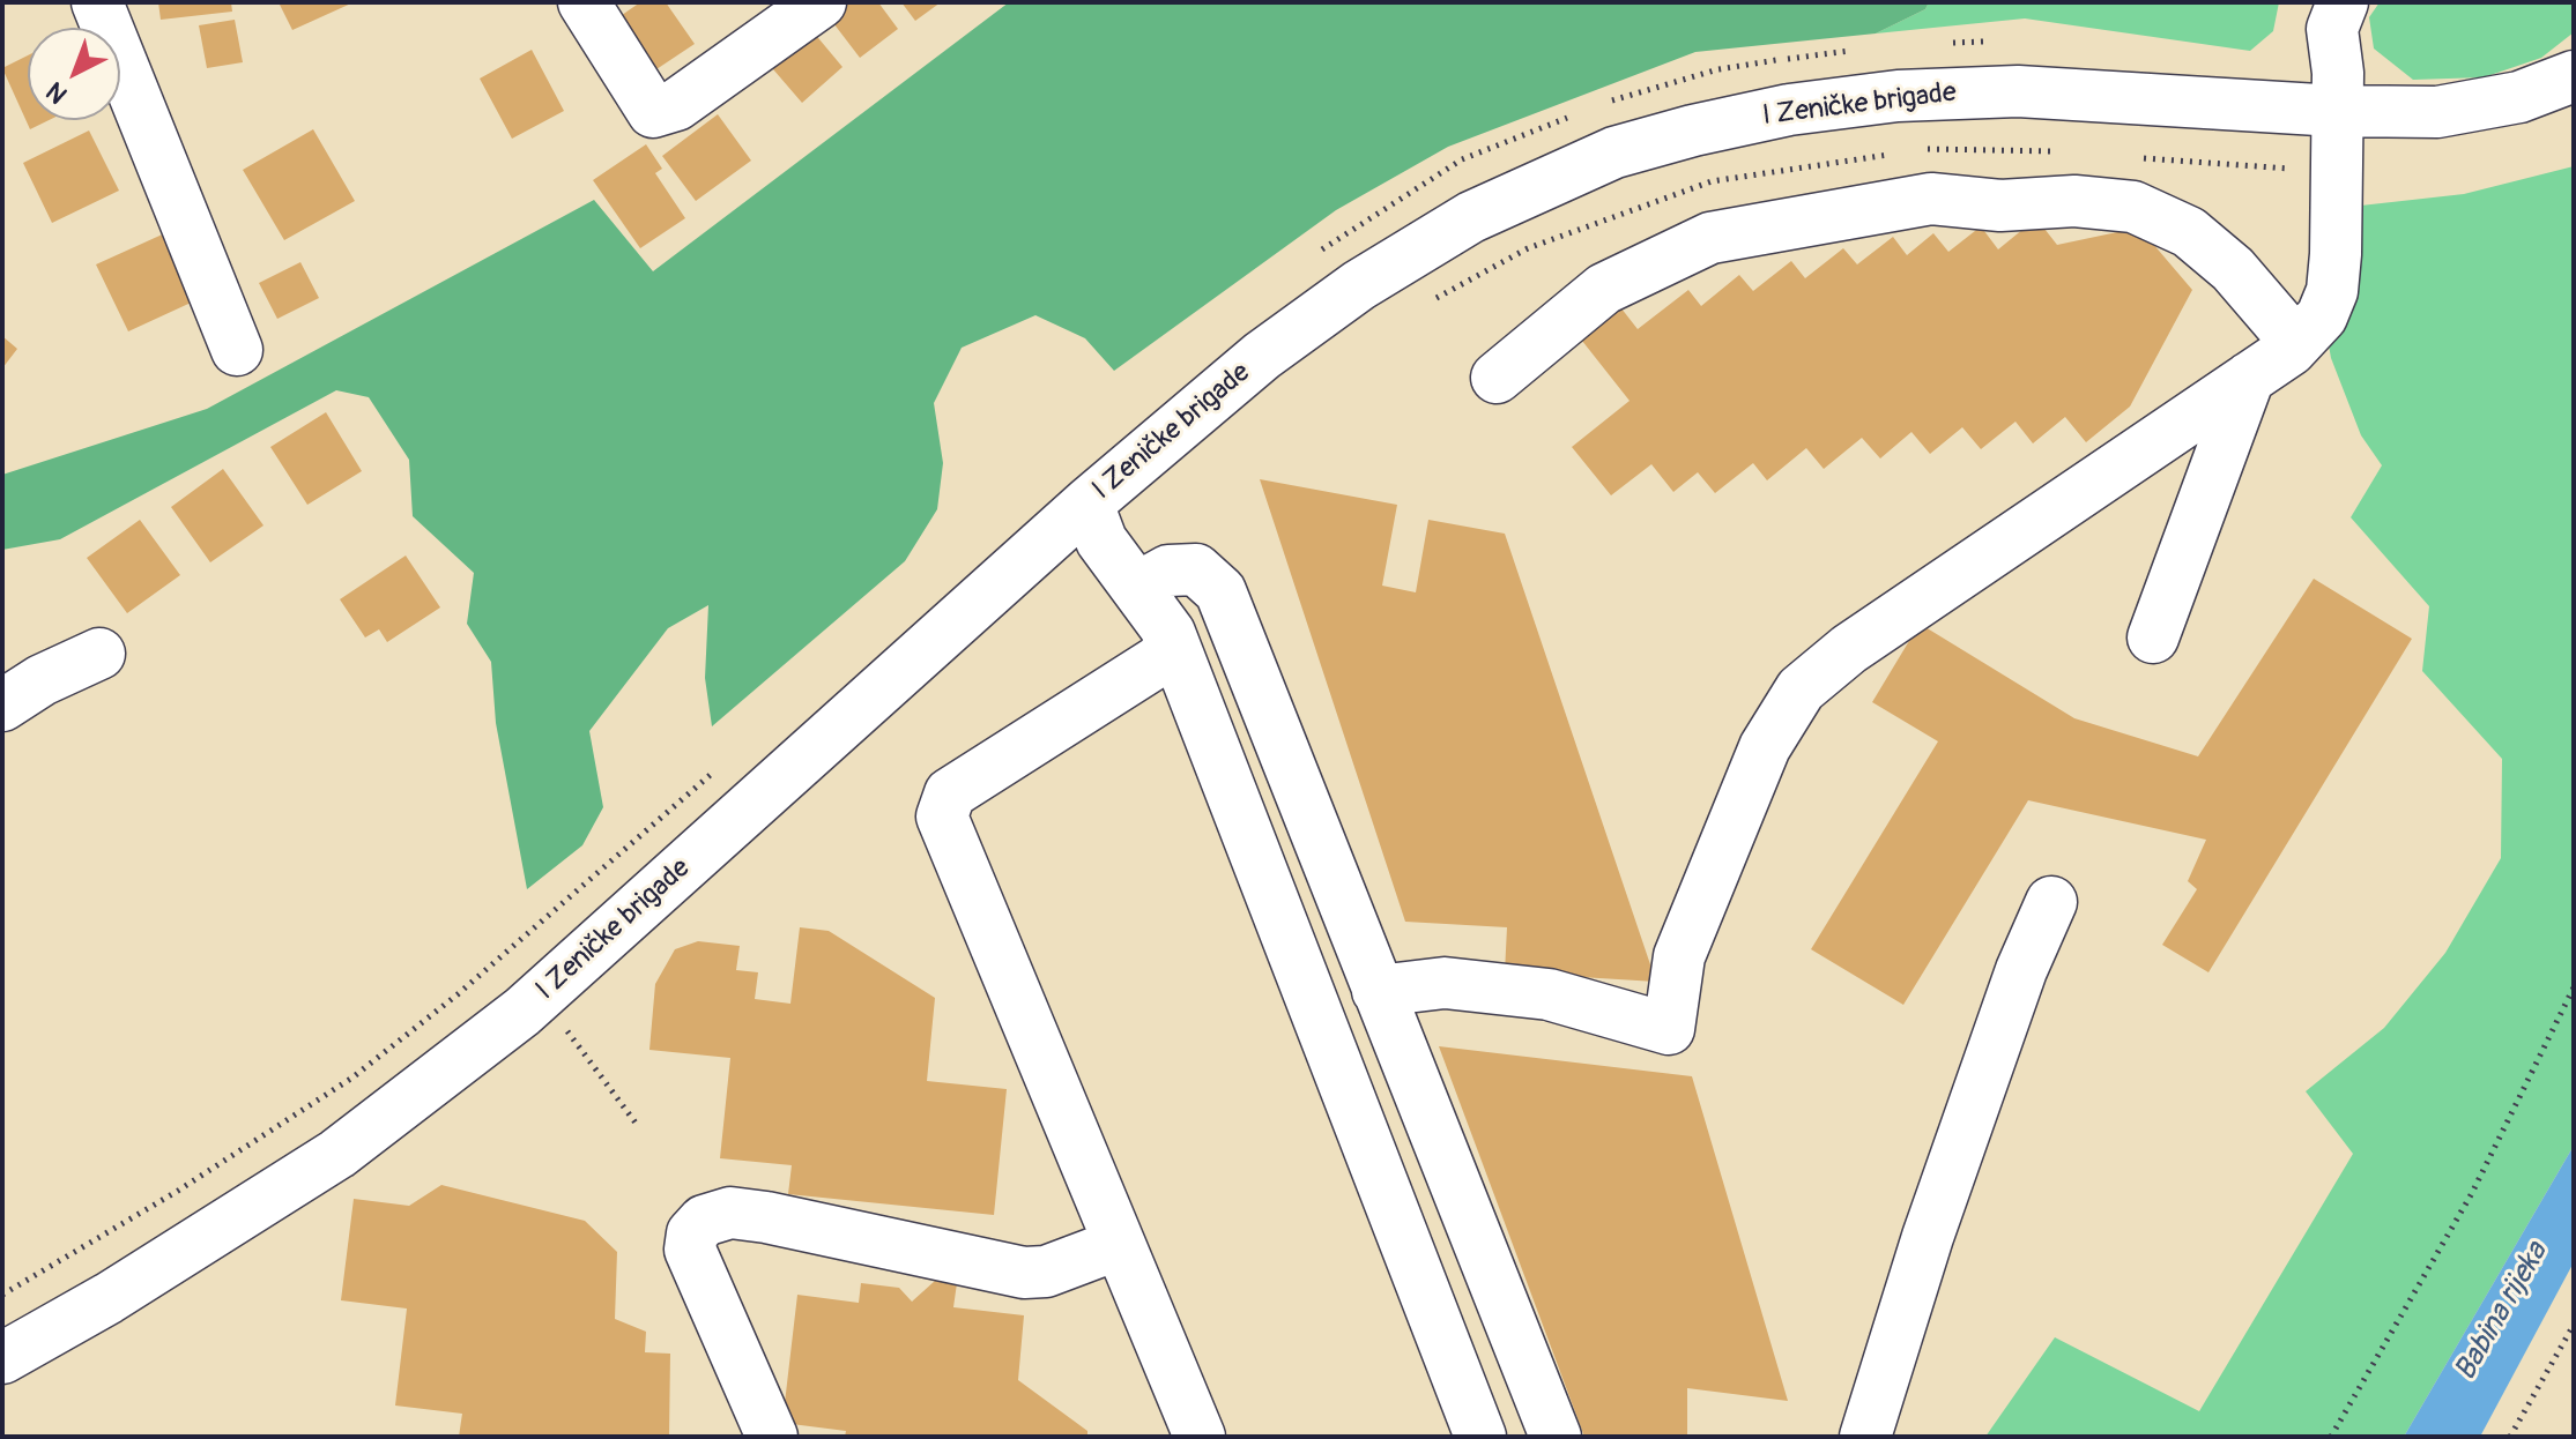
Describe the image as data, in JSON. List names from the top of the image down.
{
  "streets": {
    "street": ["I Zeničke brigade"]
  },
  "water": ["Babina rijeka"],
  "north": "bottom left"
}
